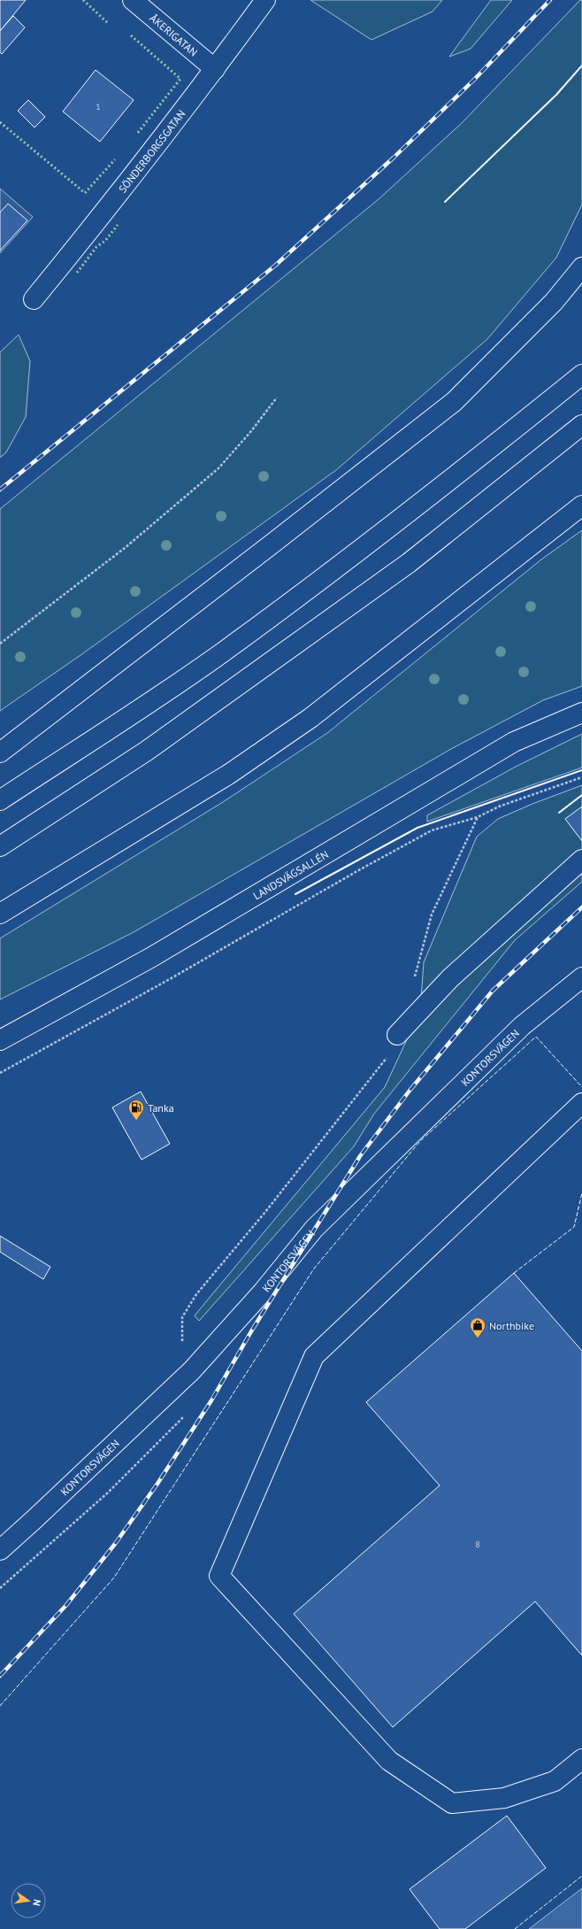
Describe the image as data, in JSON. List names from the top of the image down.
{
  "streets": {
    "main road": [
      "ÅKERIGATAN",
      "SÖNDERBORGSGATAN",
      "LANDSVÄGSALLÉN",
      "KONTORSVÄGEN"
    ]
  },
  "crossings": [
    ["ÅKERIGATAN", "SÖNDERBORGSGATAN"]
  ],
  "places": {
    "fuel station": ["Tanka"],
    "shop": ["Northbike"]
  },
  "house_numbers": ["1", "8"],
  "north": "right"
}
